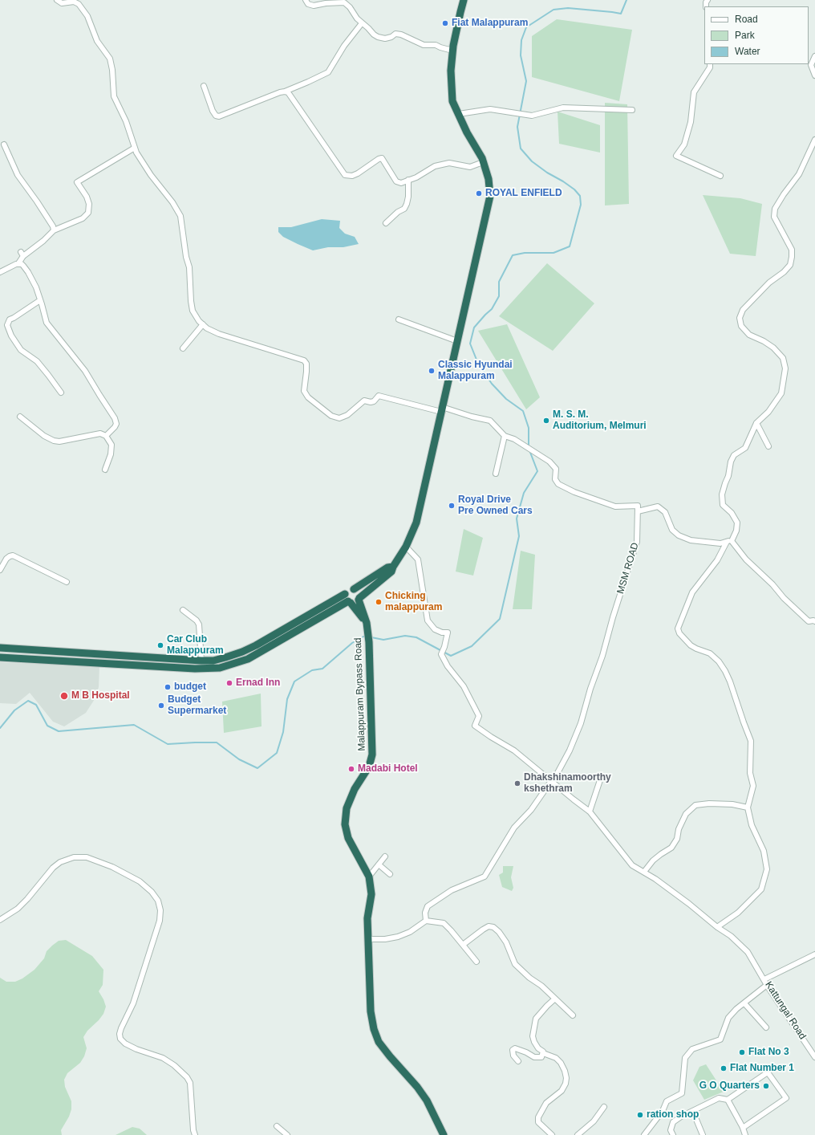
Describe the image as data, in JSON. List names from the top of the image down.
{
  "streets": {
    "highway": ["Malappuram Bypass Road"],
    "street": ["MSM ROAD", "Kattungal Road"]
  },
  "places": [
    "Fiat Malappuram",
    "ROYAL ENFIELD",
    "Classic Hyundai Malappuram",
    "M. S. M. Auditorium, Melmuri",
    "Royal Drive Pre Owned Cars",
    "Chicking malappuram",
    "Car Club Malappuram",
    "Ernad Inn",
    "budget",
    "M B Hospital",
    "Budget Supermarket",
    "Madabi Hotel",
    "Dhakshinamoorthy kshethram",
    "Flat No 3",
    "Flat Number 1",
    "G O Quarters",
    "ration shop"
  ],
  "legend": ["Road", "Park", "Water"]
}
